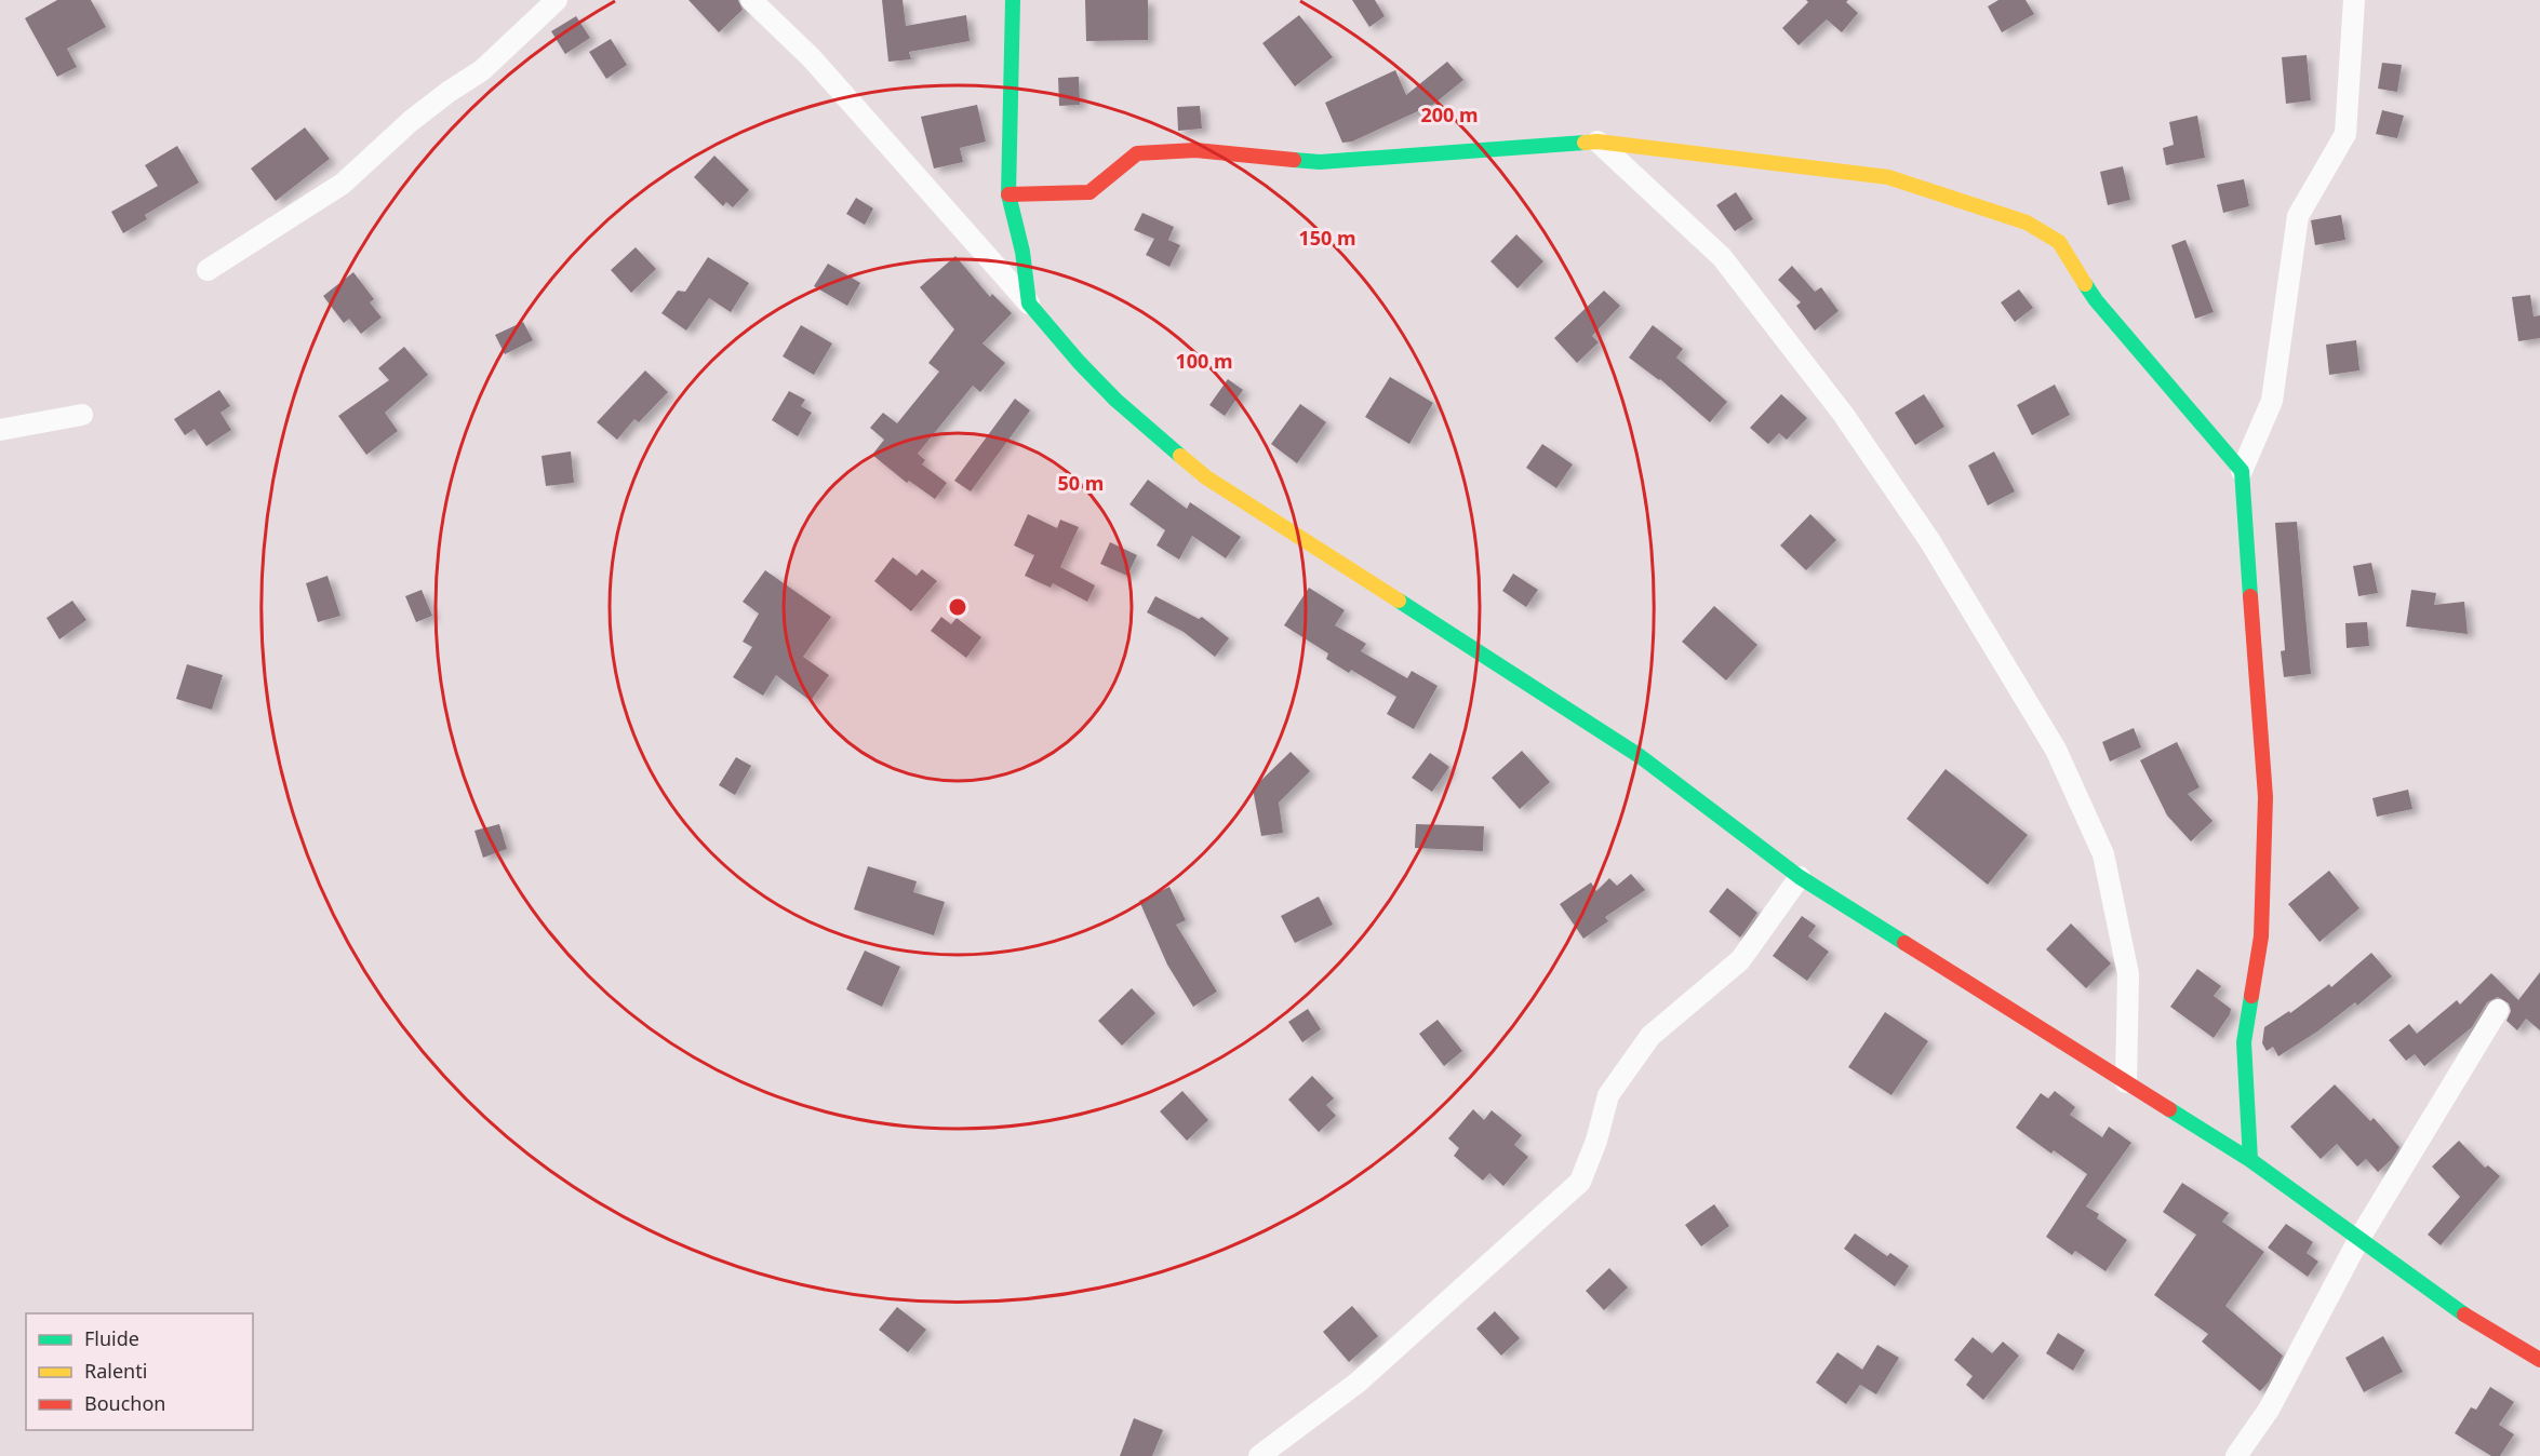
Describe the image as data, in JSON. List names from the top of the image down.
{
  "legend": ["Fluide", "Ralenti", "Bouchon"],
  "rings": [
    "200 m",
    "150 m",
    "100 m",
    "50 m"
  ]
}
